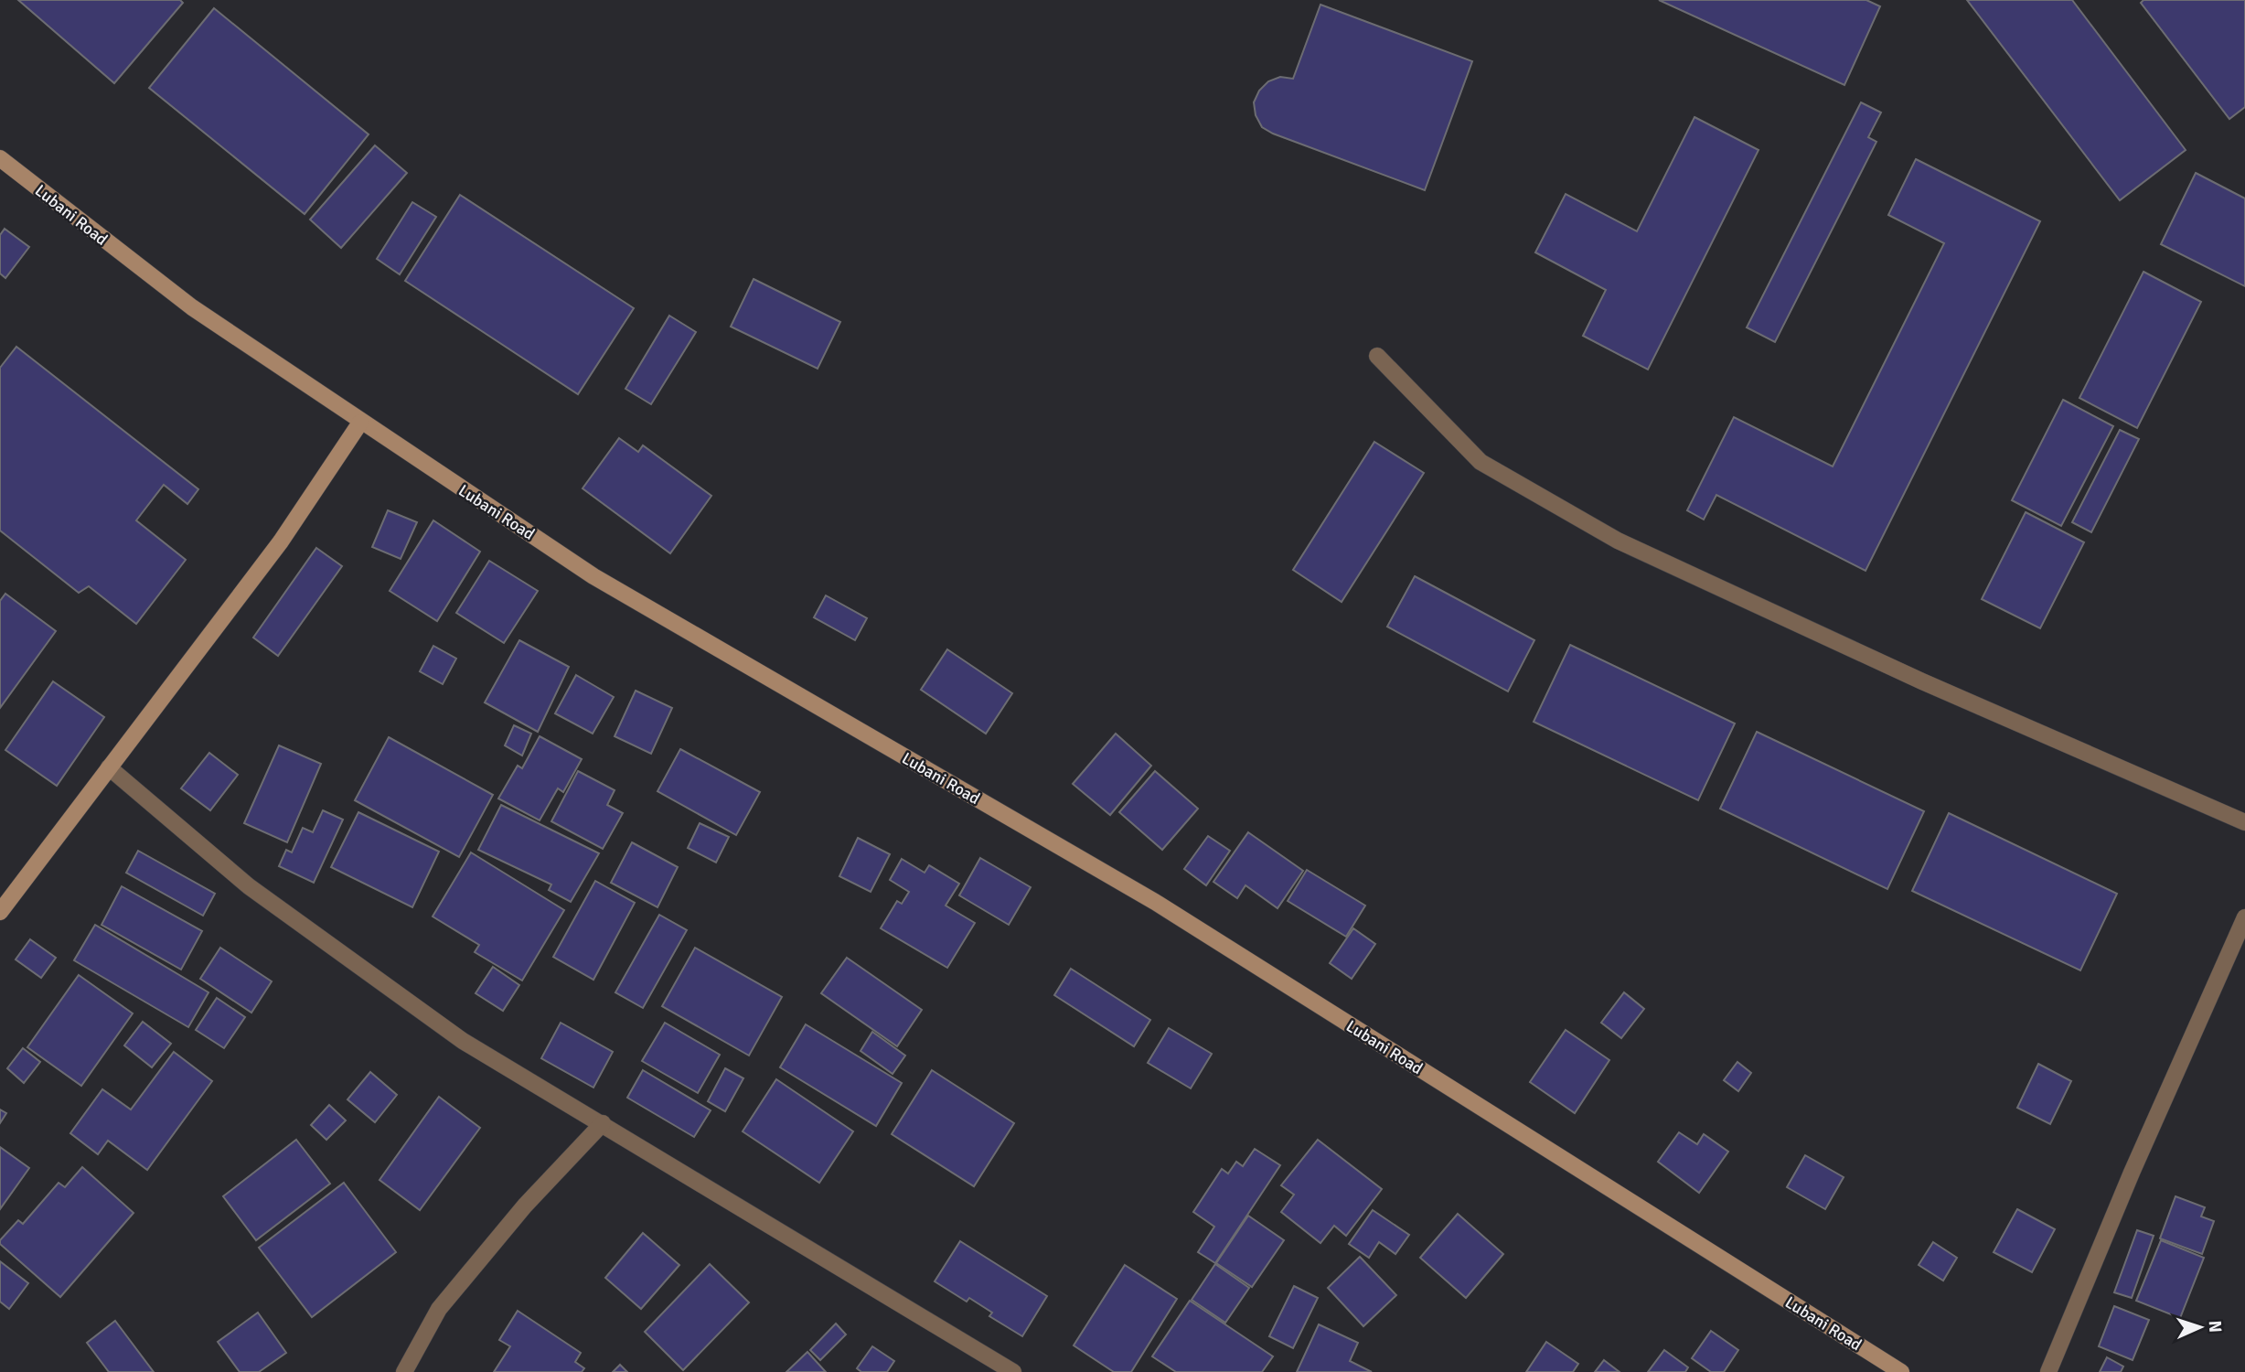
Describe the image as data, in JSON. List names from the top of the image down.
{
  "streets": {
    "street": ["Lubani Road"]
  },
  "north": "right"
}
